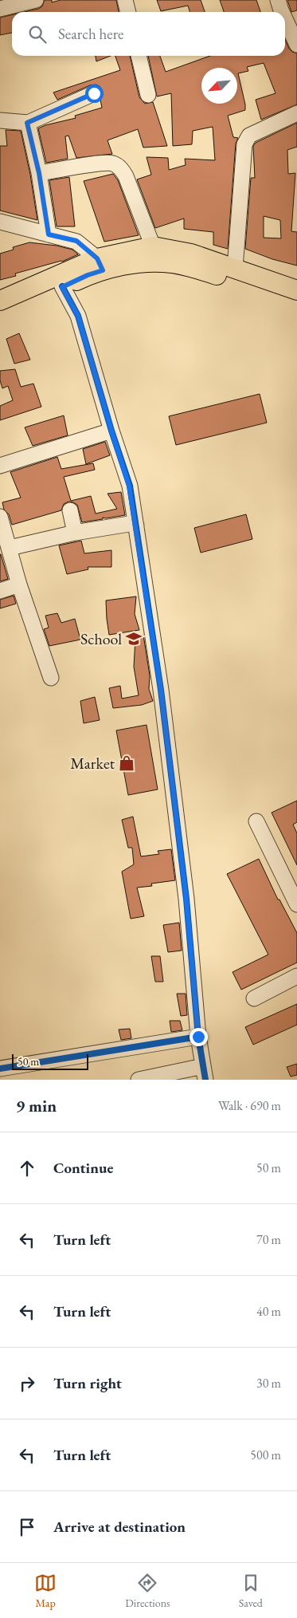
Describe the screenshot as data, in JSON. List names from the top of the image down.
{
  "places": {
    "school or university": ["School"],
    "shop": ["Market"]
  },
  "scale_bar": "50 m",
  "north": "bottom left",
  "page": {
    "search": "Search here",
    "scale": "50 m",
    "heading": ["9 min", "Walk · 690 m"],
    "list": [
      ["Continue", "50 m"],
      ["Turn left", "70 m"],
      ["Turn left", "40 m"],
      ["Turn right", "30 m"],
      ["Turn left", "500 m"],
      "Arrive at destination"
    ],
    "nav": ["Map", "Directions", "Saved"]
  }
}
